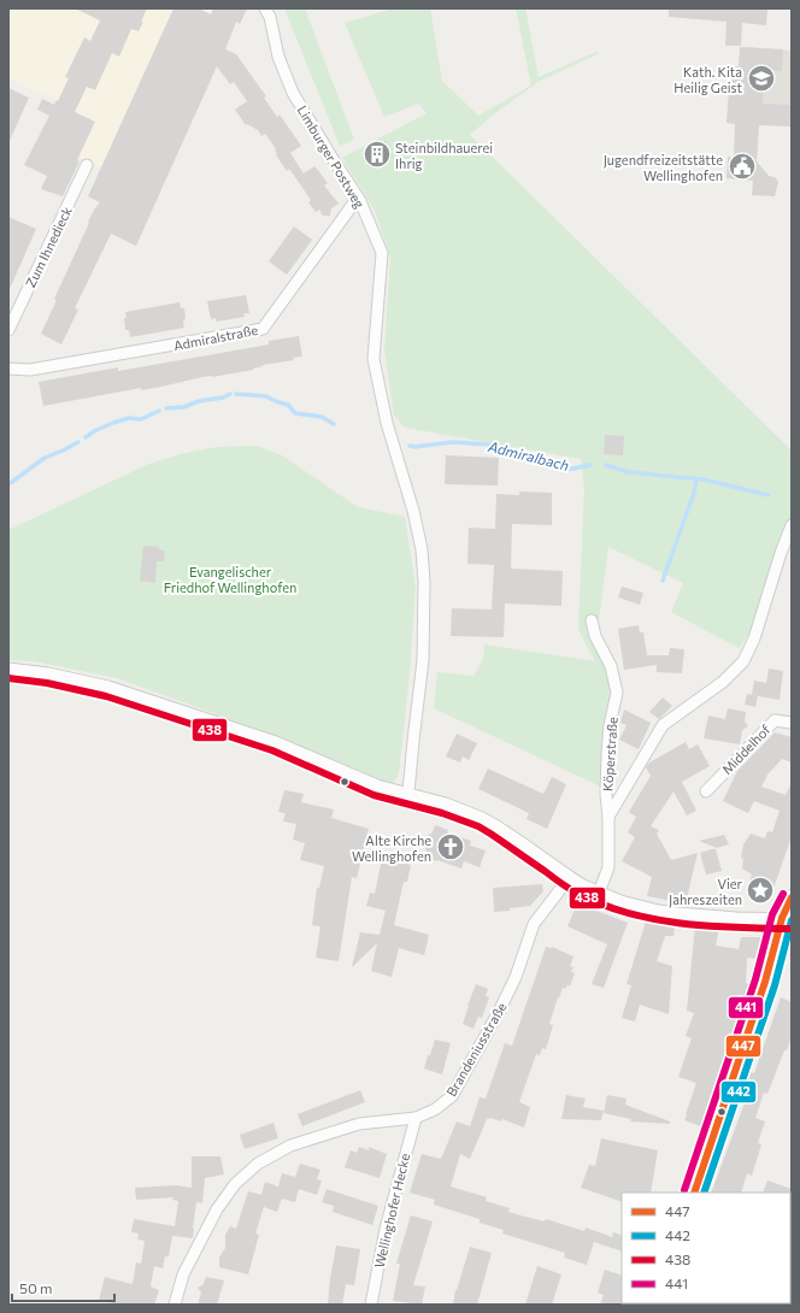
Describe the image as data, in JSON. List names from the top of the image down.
{
  "streets": {
    "street": [
      "Limburger Postweg",
      "Zum Ihnedieck",
      "Admiralstraße",
      "Middelhof",
      "Köperstraße",
      "Brandeniusstraße",
      "Wellinghofer Hecke"
    ]
  },
  "crossings": [
    ["Limburger Postweg", "Admiralstraße"],
    ["Brandeniusstraße", "Wellinghofer Hecke"]
  ],
  "water": ["Admiralbach"],
  "parks": ["Evangelischer Friedhof Wellinghofen"],
  "places": {
    "school or university": ["Kath. Kita Heilig Geist"],
    "building": ["Steinbildhauerei Ihrig"],
    "public building": ["Jugendfreizeitstätte Wellinghofen"],
    "church": ["Alte Kirche Wellinghofen"],
    "place": ["Vier Jahreszeiten"]
  },
  "lines": [
    "transit line 438",
    "transit line 441",
    "transit line 447",
    "transit line 442"
  ],
  "legend": [
    "447",
    "442",
    "438",
    "441"
  ],
  "scale_bar": "50 m"
}
